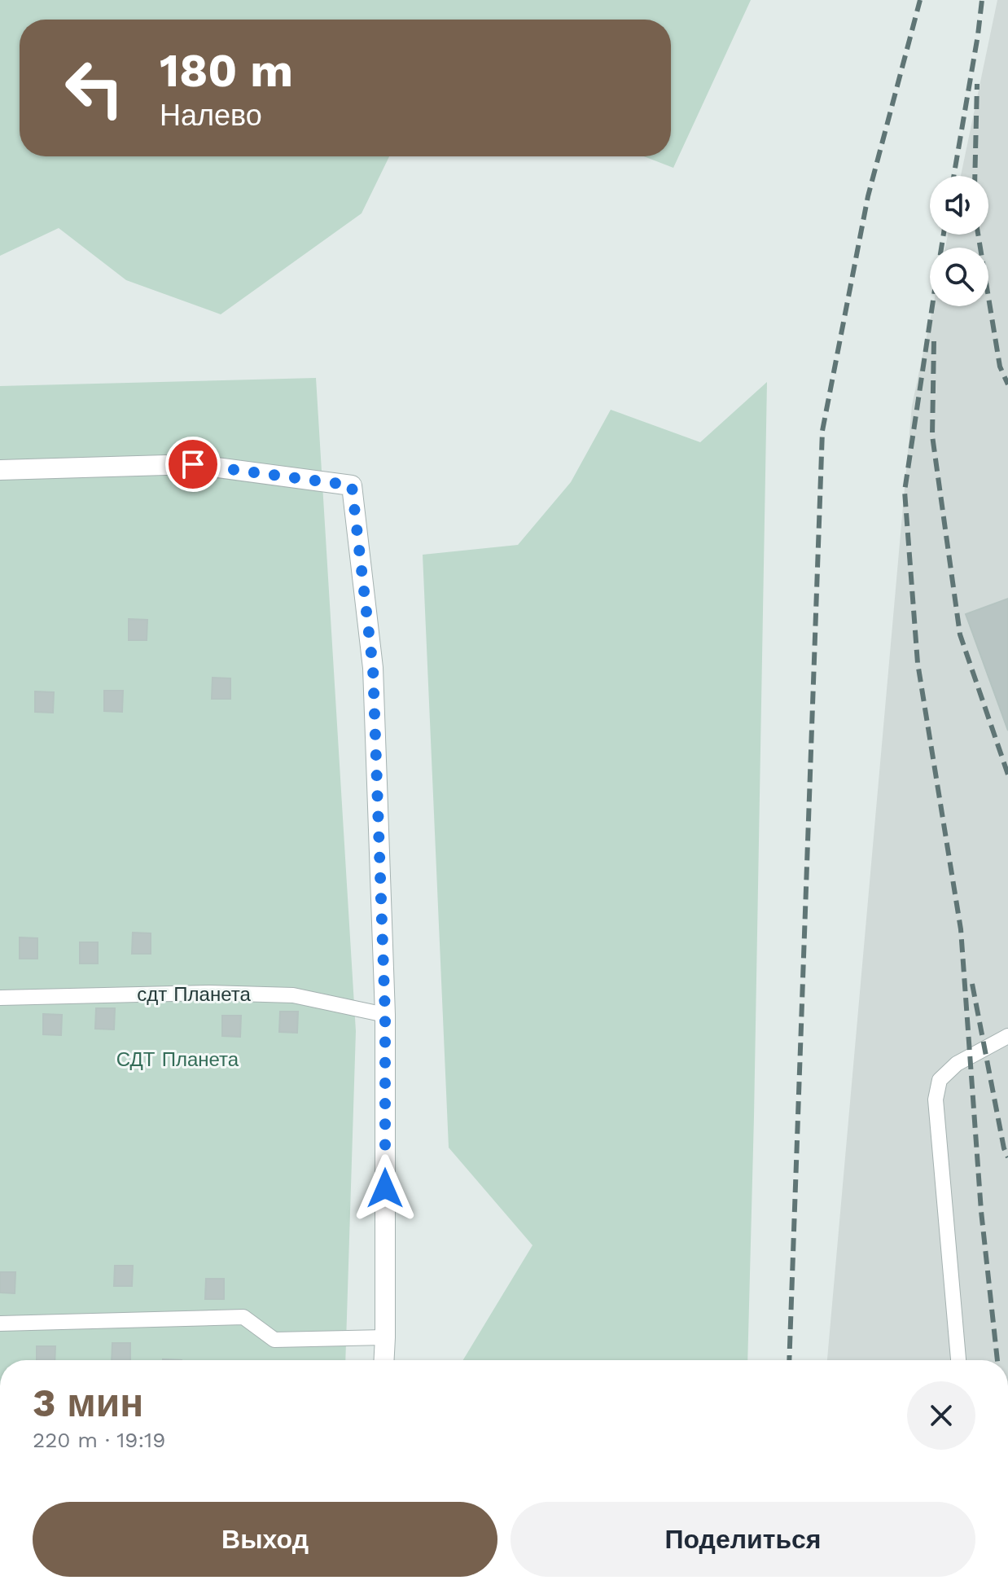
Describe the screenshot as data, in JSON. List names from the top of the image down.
{
  "streets": {
    "lane": ["сдт Планета"]
  },
  "parks": ["СДТ Планета"],
  "page": {
    "turn": ["180 m", "Налево"],
    "heading": ["3 мин", "220 m · 19:19"],
    "buttons": ["Выход", "Поделиться"]
  }
}
